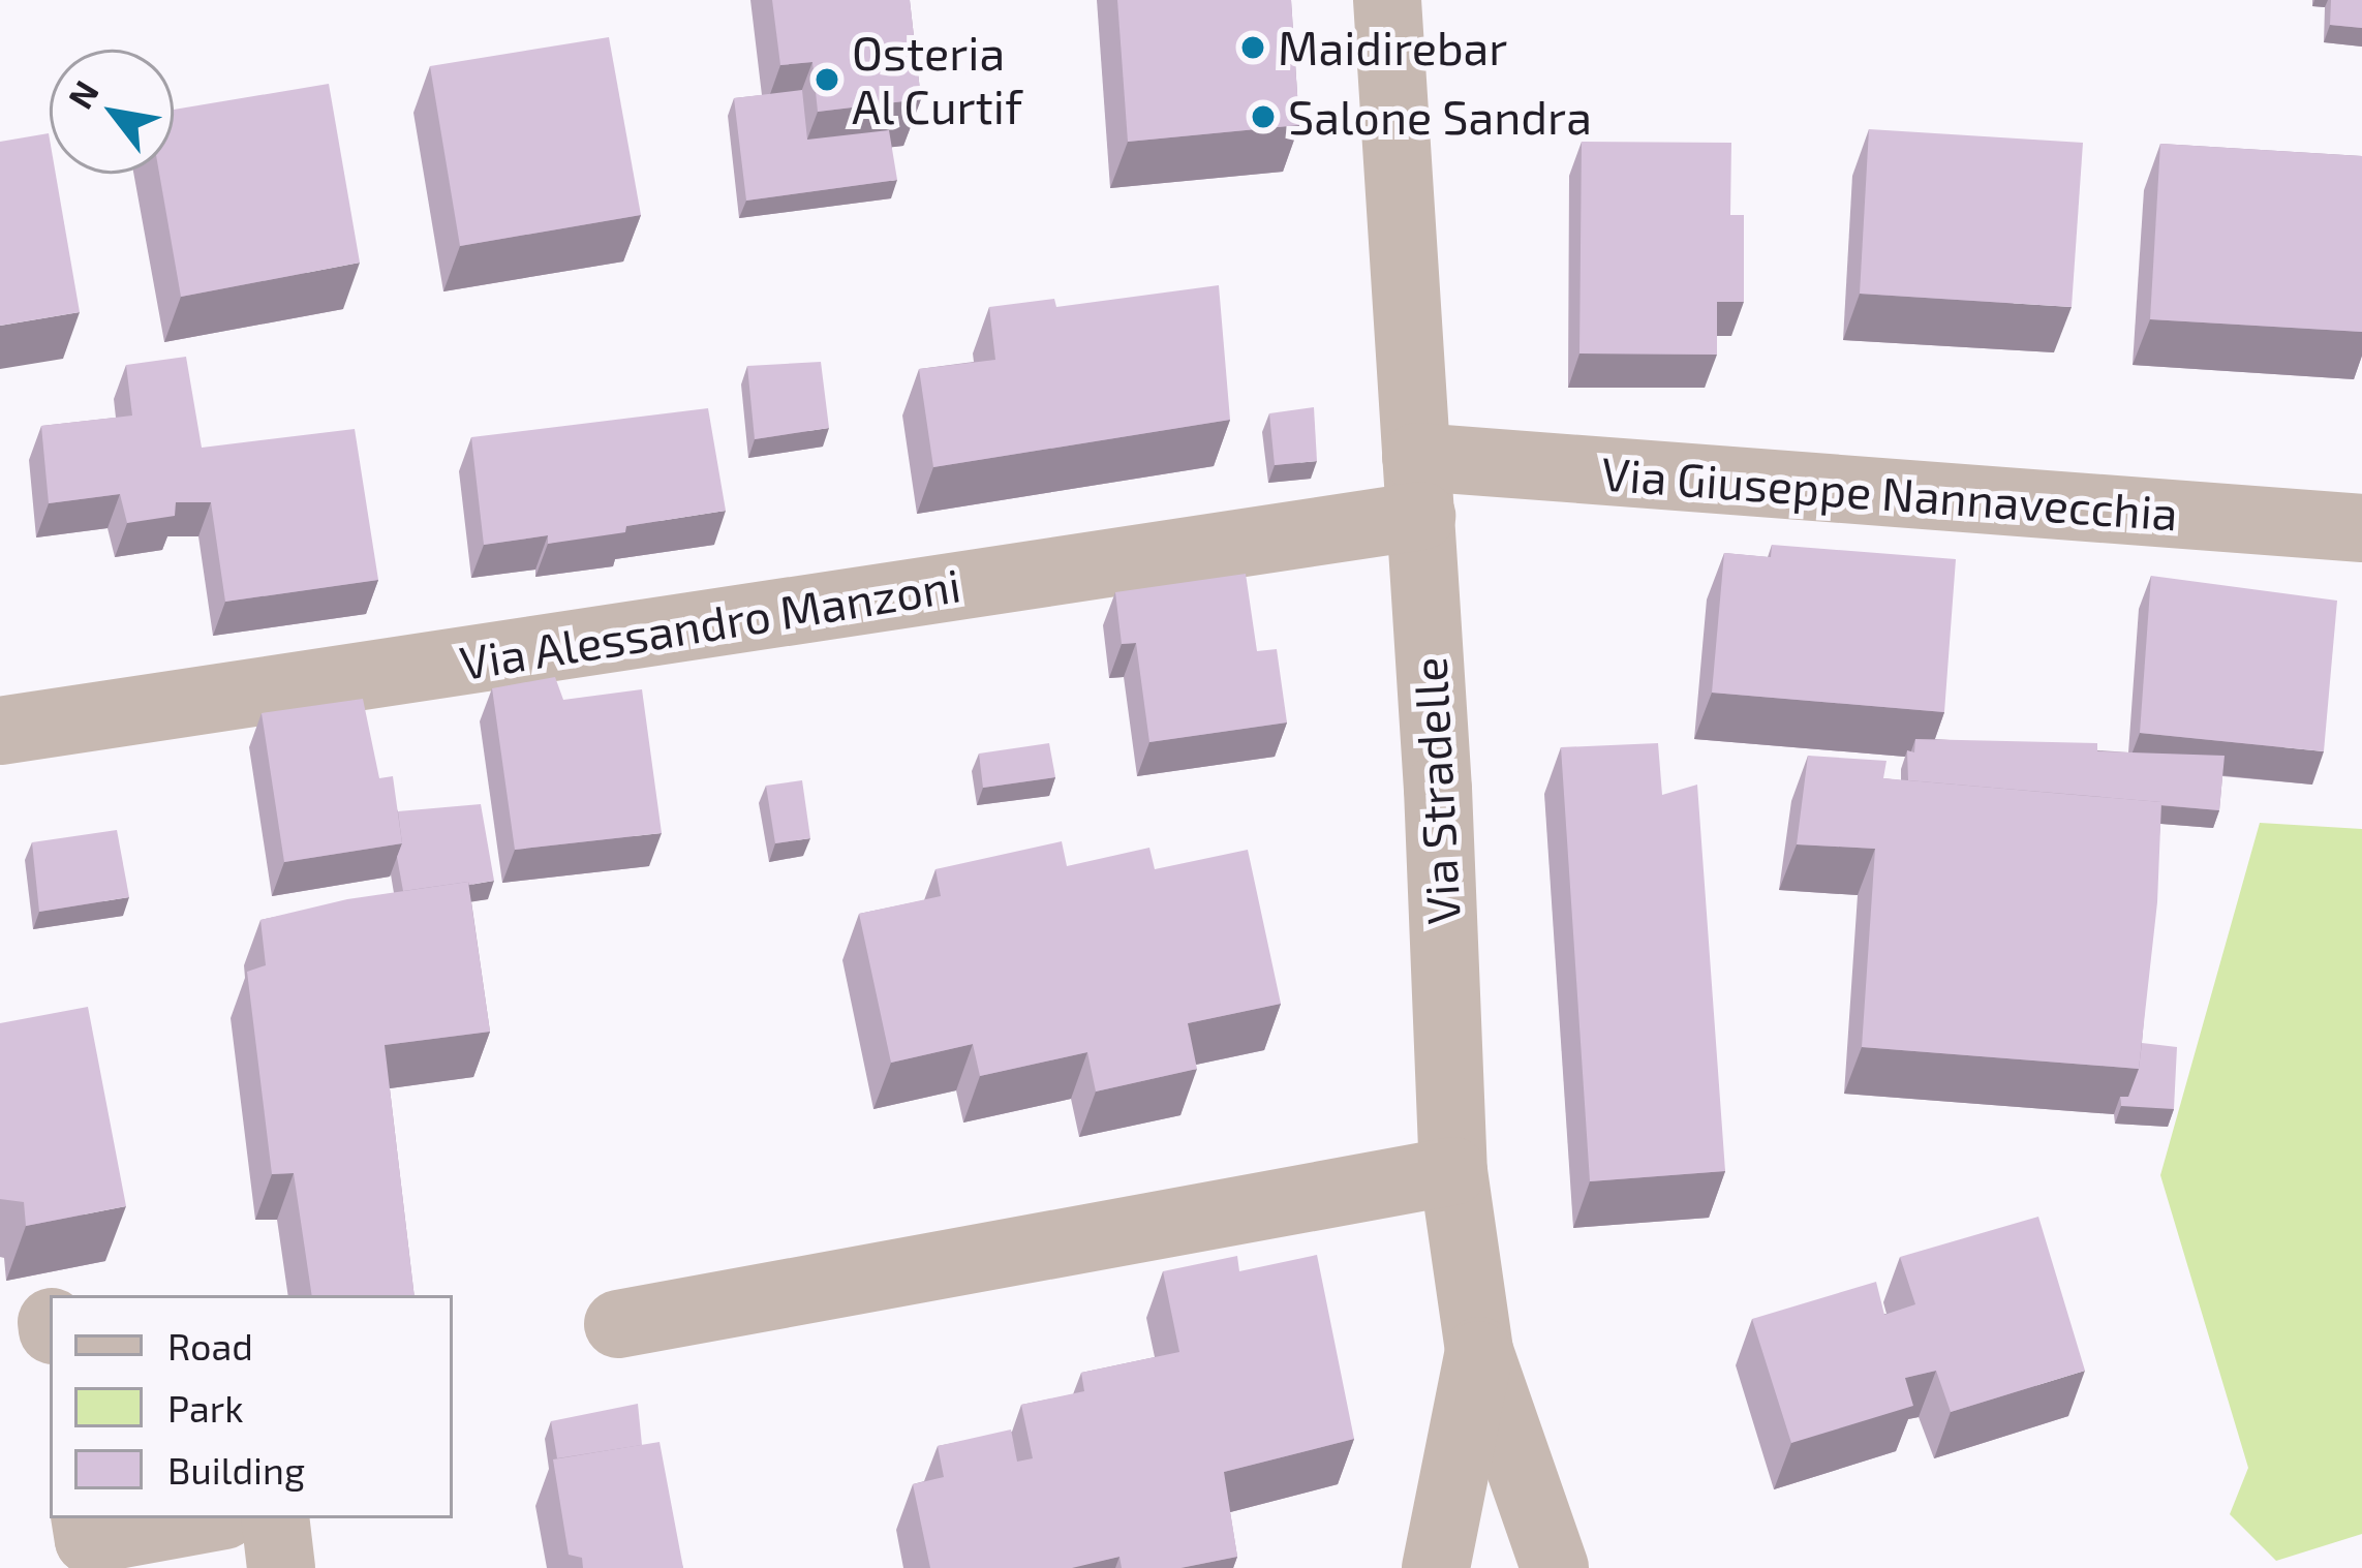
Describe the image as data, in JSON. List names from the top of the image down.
{
  "streets": {
    "street": ["Via Giuseppe Nannavecchia", "Via Alessandro Manzoni", "Via Stradelle"]
  },
  "crossings": [
    ["Via Giuseppe Nannavecchia", "Via Alessandro Manzoni"],
    ["Via Giuseppe Nannavecchia", "Via Stradelle"],
    ["Via Alessandro Manzoni", "Via Stradelle"]
  ],
  "places": ["Maidirebar", "Osteria Al Curtif", "Salone Sandra"],
  "legend": ["Road", "Park", "Building"],
  "north": "top left"
}
